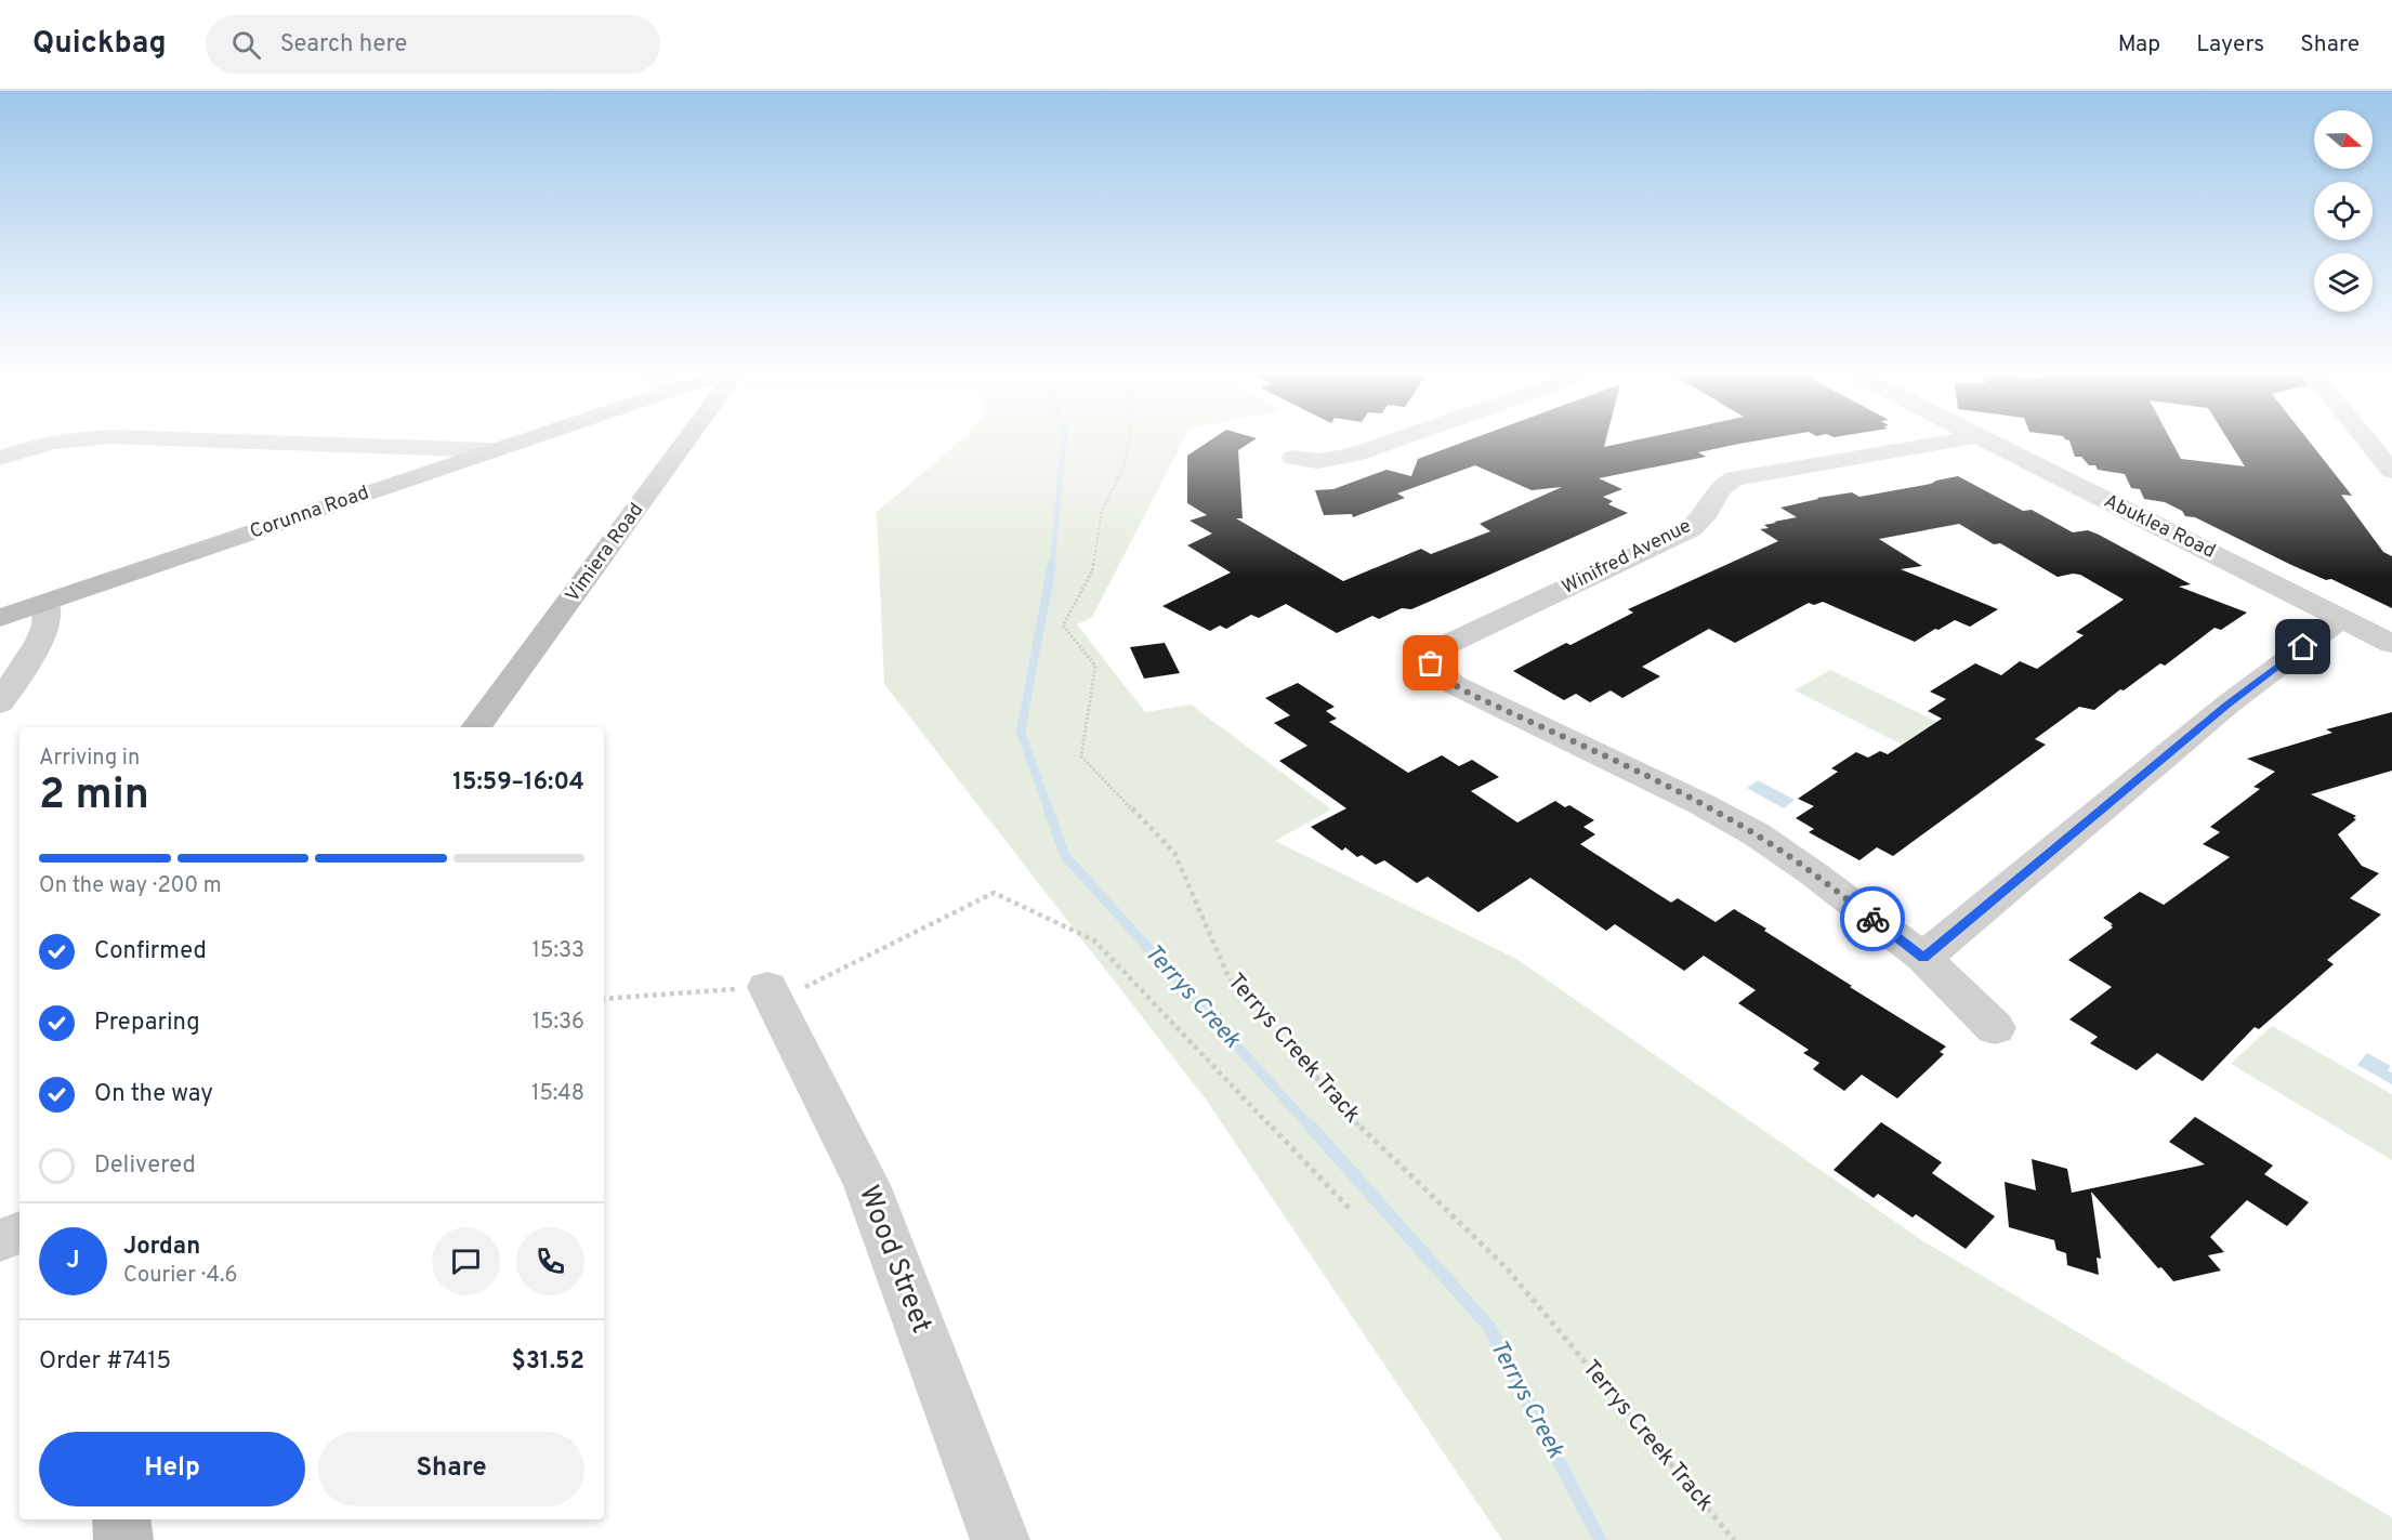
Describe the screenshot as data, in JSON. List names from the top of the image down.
{
  "streets": {
    "street": [
      "Corunna Road",
      "Abuklea Road",
      "Vimiera Road",
      "Winifred Avenue",
      "Wood Street"
    ],
    "path": ["Terrys Creek Track"]
  },
  "water": ["Terrys Creek"],
  "north": "right",
  "page": {
    "header": "Quickbag",
    "search": "Search here",
    "nav": ["Map", "Layers", "Share"],
    "heading": ["2 min", "Arriving in", "15:59–16:04"],
    "panel": [
      "Jordan",
      "Courier · 4.6",
      "Order #7415",
      "$31.52"
    ],
    "bar": "On the way · 200 m",
    "list": [
      ["Confirmed", "15:33"],
      ["Preparing", "15:36"],
      ["On the way", "15:48"],
      "Delivered"
    ],
    "round": "J",
    "buttons": ["Help", "Share"]
  }
}
